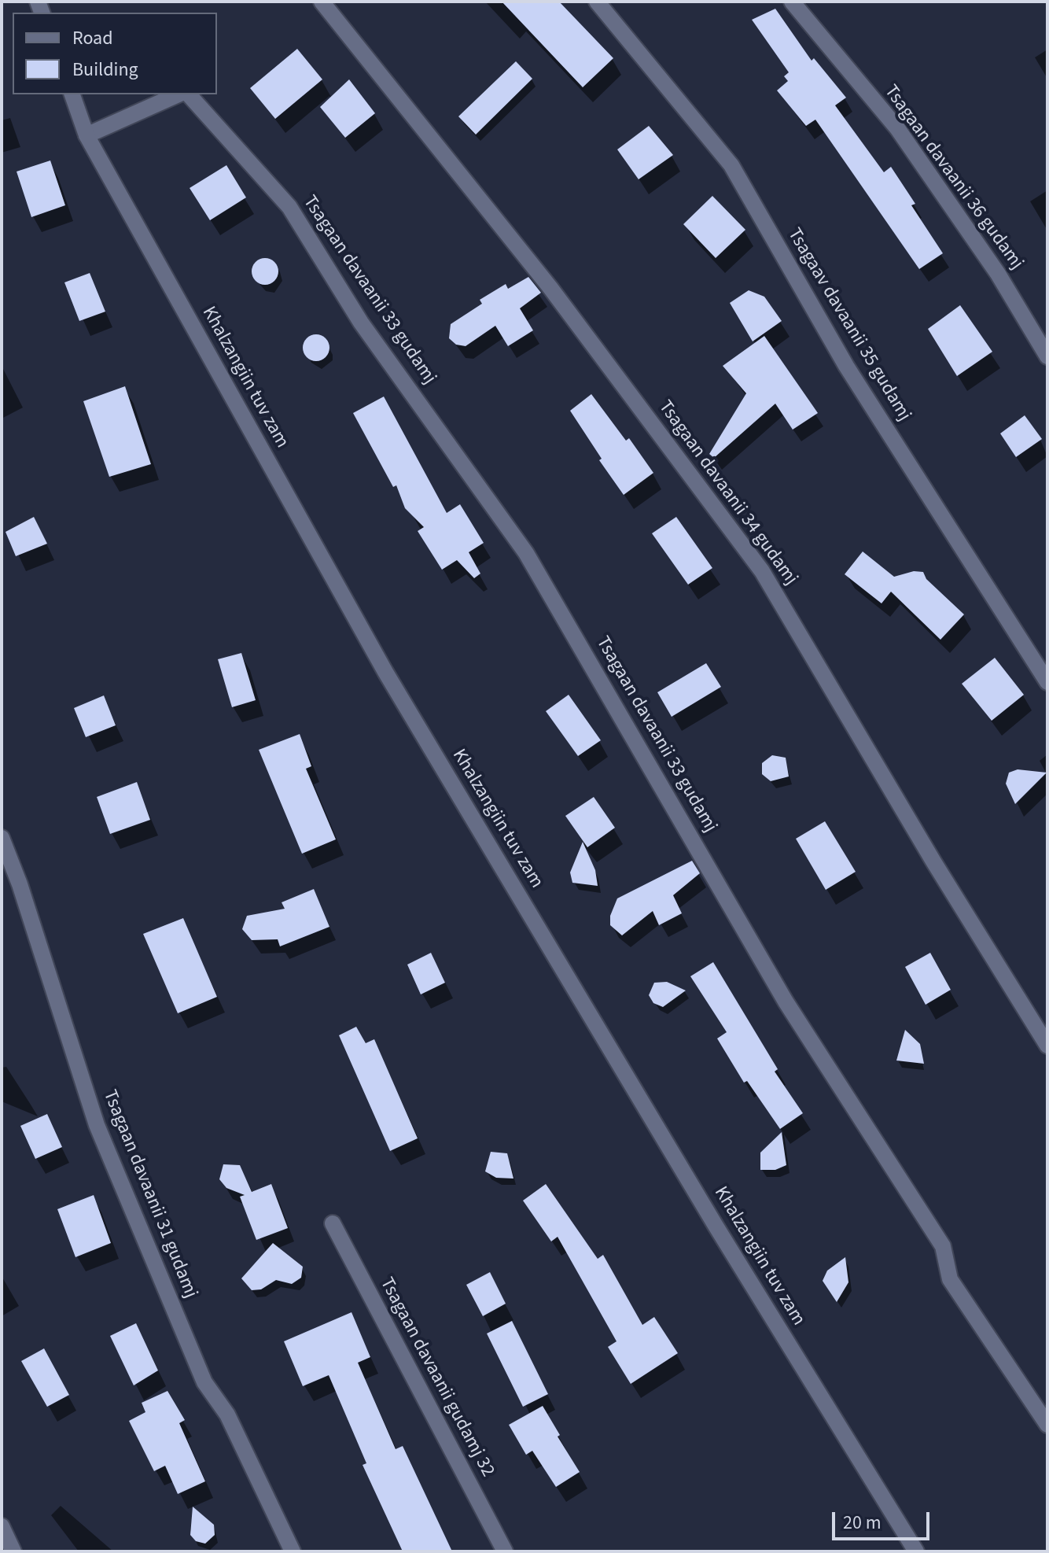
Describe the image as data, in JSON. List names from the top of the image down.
{
  "streets": {
    "street": [
      "Tsagaan davaanii 36 gudamj",
      "Tsagaan davaanii 33 gudamj",
      "Tsagaav davaanii 35 gudamj",
      "Khalzangiin tuv zam",
      "Tsagaan davaanii 34 gudamj",
      "Tsagaan davaanii 31 gudamj",
      "Tsagaan davaanii gudamj 32"
    ]
  },
  "legend": ["Road", "Building"],
  "scale_bar": "20 m"
}
